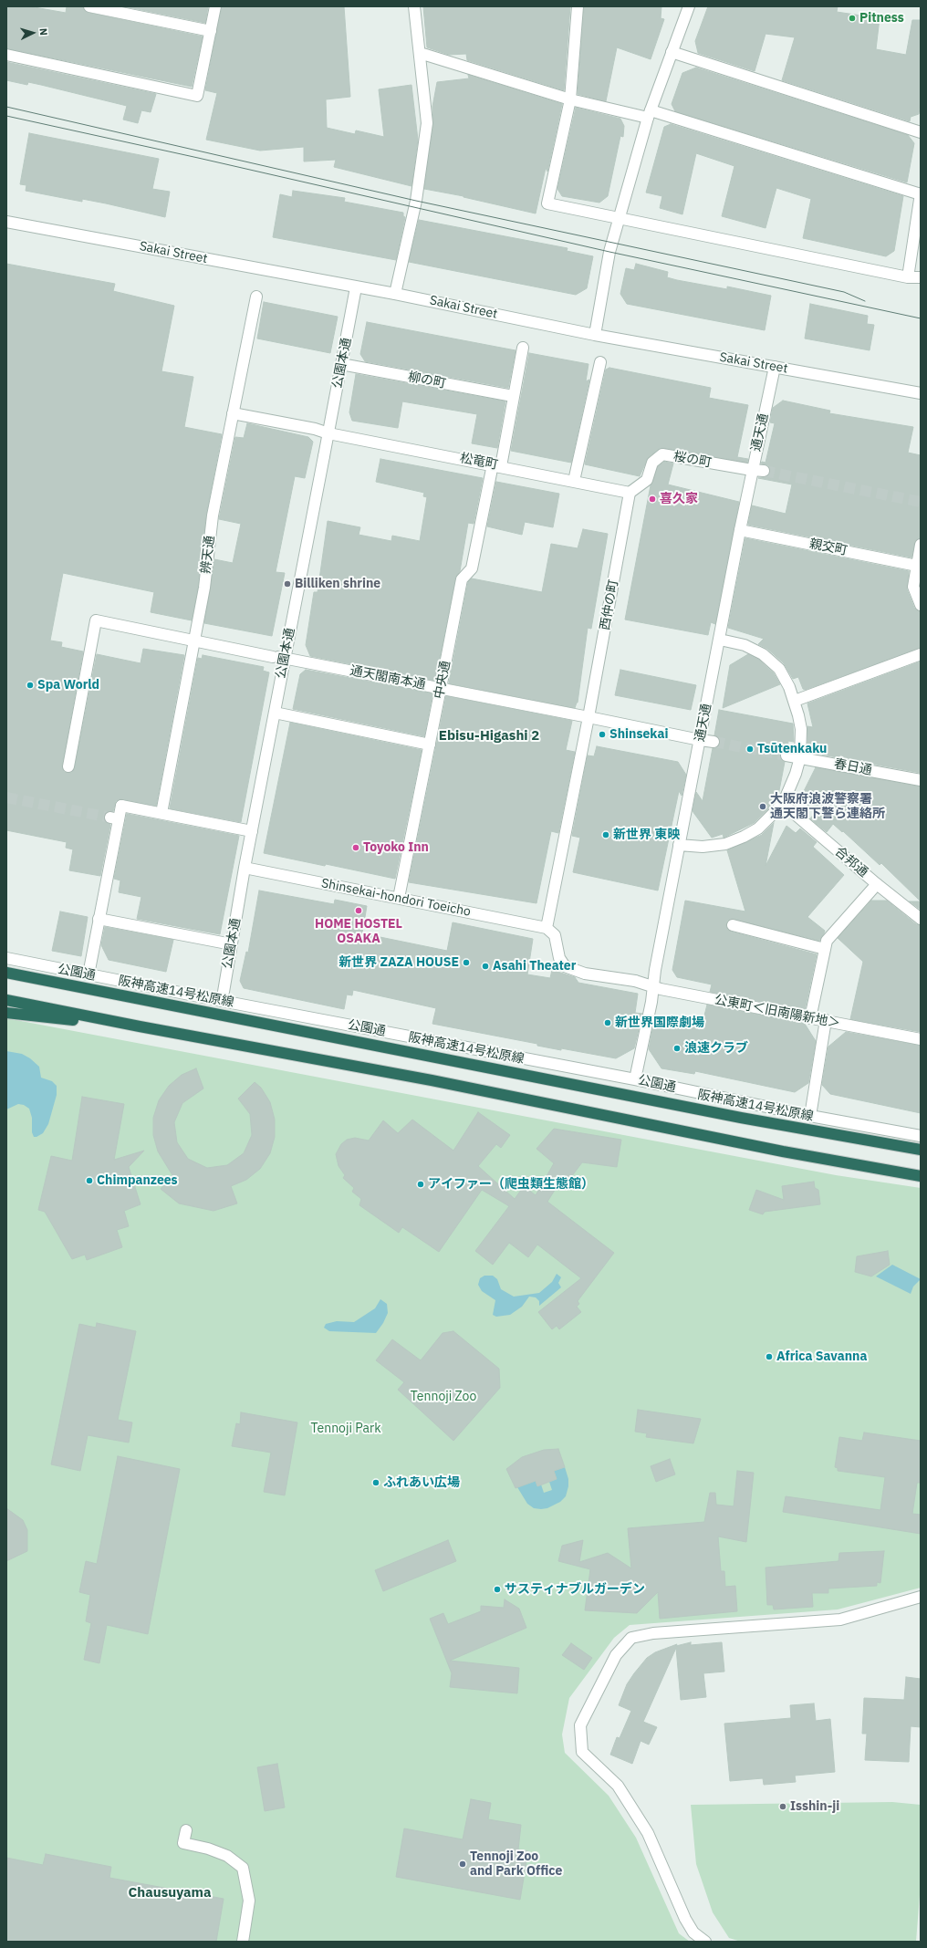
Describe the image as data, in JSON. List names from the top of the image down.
{
  "streets": {
    "highway": ["阪神高速14号松原線"],
    "street": [
      "Sakai Street",
      "公園本通",
      "柳の町",
      "通天通",
      "桜の町",
      "松竜町",
      "親交町",
      "辨天通",
      "西仲の町",
      "通天閣南本通",
      "中央通",
      "春日通",
      "合邦通",
      "Shinsekai-hondori Toeicho",
      "公園通",
      "公東町＜旧南陽新地＞"
    ]
  },
  "crossings": [
    ["Sakai Street", "公園本通"],
    ["Sakai Street", "通天通"],
    ["公園本通", "柳の町"],
    ["公園本通", "松竜町"],
    ["公園本通", "通天閣南本通"],
    ["公園本通", "Shinsekai-hondori Toeicho"],
    ["柳の町", "中央通"],
    ["通天通", "桜の町"],
    ["通天通", "親交町"],
    ["通天通", "通天閣南本通"],
    ["通天通", "公園通"],
    ["通天通", "公東町＜旧南陽新地＞"],
    ["桜の町", "松竜町"],
    ["桜の町", "西仲の町"],
    ["松竜町", "辨天通"],
    ["松竜町", "西仲の町"],
    ["松竜町", "中央通"],
    ["辨天通", "通天閣南本通"],
    ["西仲の町", "通天閣南本通"],
    ["西仲の町", "Shinsekai-hondori Toeicho"],
    ["西仲の町", "公東町＜旧南陽新地＞"],
    ["通天閣南本通", "中央通"],
    ["中央通", "Shinsekai-hondori Toeicho"],
    ["Shinsekai-hondori Toeicho", "公東町＜旧南陽新地＞"]
  ],
  "districts": ["Ebisu-Higashi 2", "Chausuyama"],
  "parks": ["Tennoji Zoo", "Tennoji Park"],
  "places": [
    "Pitness",
    "喜久家",
    "Billiken shrine",
    "Spa World",
    "Shinsekai",
    "Tsūtenkaku",
    "大阪府浪波警察署 通天閣下警ら連絡所",
    "新世界 東映",
    "Toyoko Inn",
    "HOME HOSTEL OSAKA",
    "新世界 ZAZA HOUSE",
    "Asahi Theater",
    "新世界国際劇場",
    "浪速クラブ",
    "Chimpanzees",
    "アイファー（爬虫類生態館）",
    "Africa Savanna",
    "ふれあい広場",
    "サスティナブルガーデン",
    "Isshin-ji",
    "Tennoji Zoo and Park Office"
  ],
  "north": "right"
}
